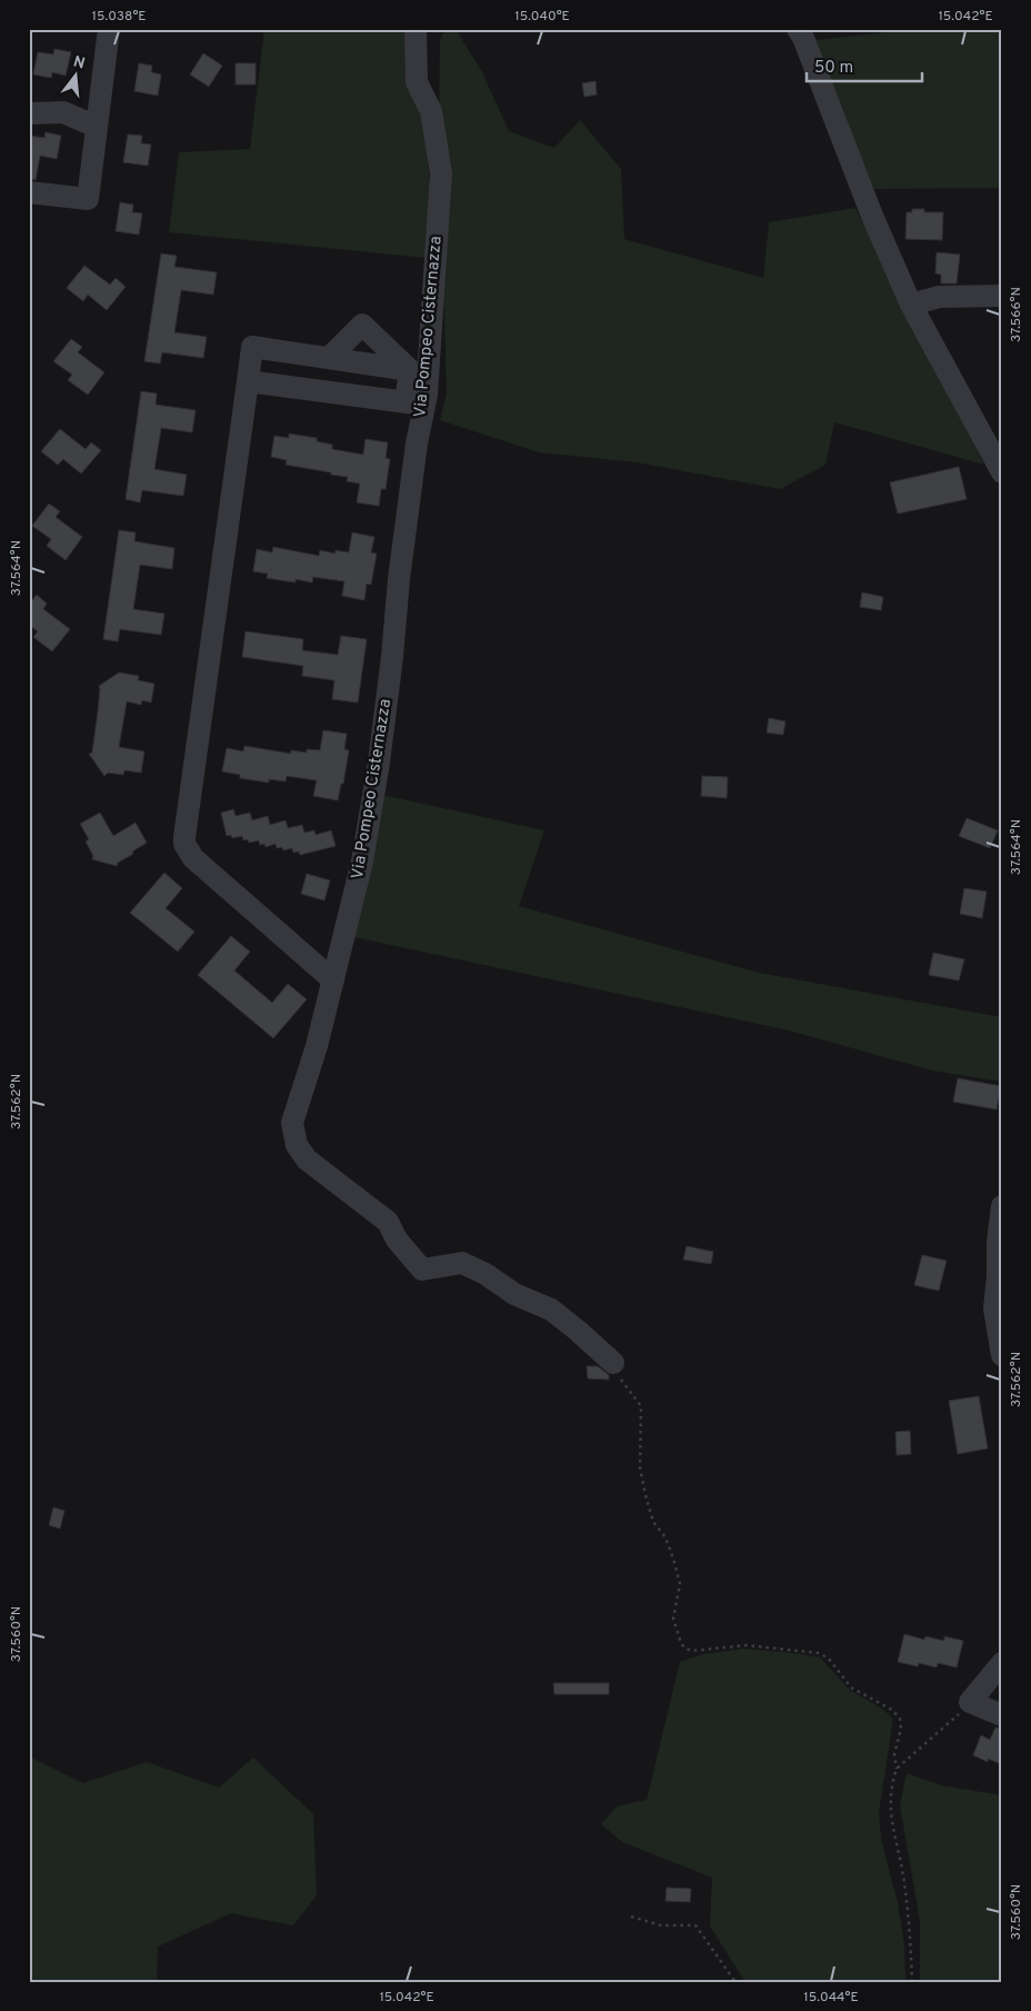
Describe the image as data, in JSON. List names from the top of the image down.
{
  "streets": {
    "street": ["Via Pompeo Cisternazza"]
  },
  "scale_bar": "50 m",
  "north": "top",
  "coordinates": [
    "15.038°E",
    "15.040°E",
    "15.042°E",
    "37.566°N",
    "37.564°N",
    "37.562°N",
    "37.560°N",
    "15.044°E"
  ]
}
